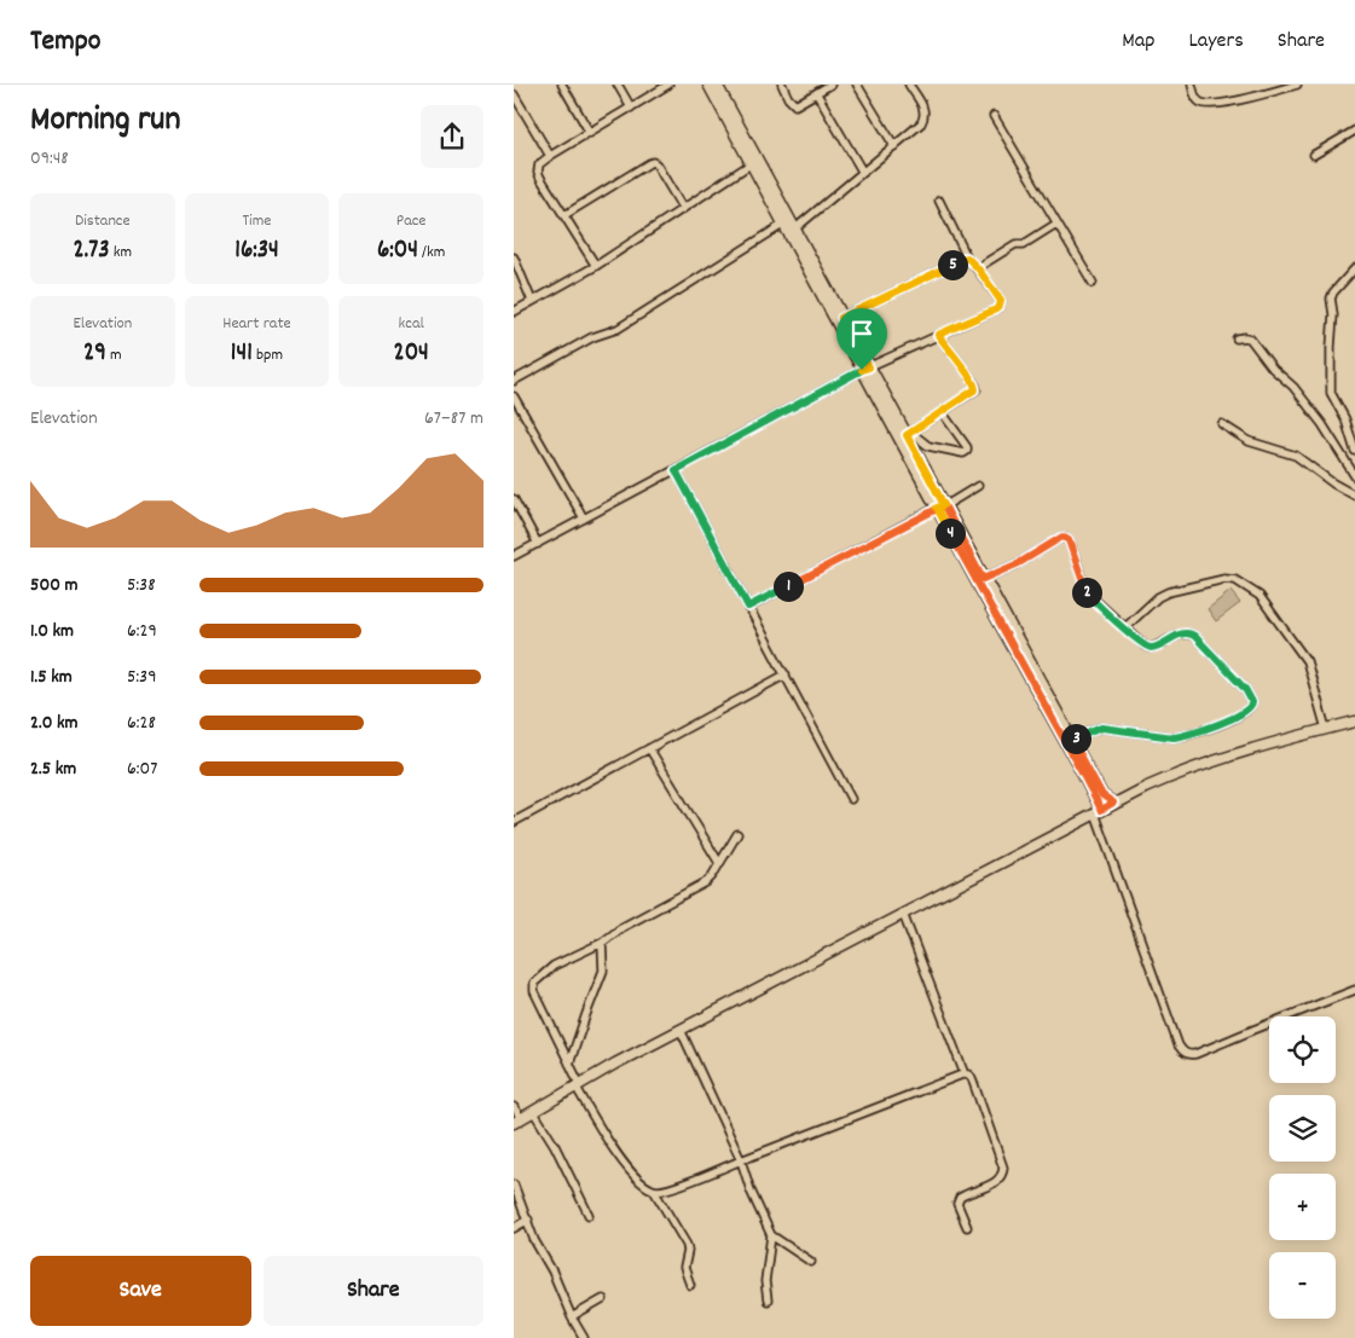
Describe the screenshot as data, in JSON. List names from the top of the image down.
{
  "page": {
    "header": "Tempo",
    "nav": ["Map", "Layers", "Share"],
    "heading": ["Morning run", "09:48"],
    "stats": [
      ["Distance", "2.73 km"],
      ["Time", "16:34"],
      ["Pace", "6:04 /km"],
      ["Elevation", "29 m"],
      ["Heart rate", "141 bpm"],
      ["kcal", "204"]
    ],
    "pins": [
      "5",
      "4",
      "1",
      "2",
      "3"
    ],
    "chart": ["Elevation", "67–87 m"],
    "list": [
      {
        "name": "500 m",
        "note": "5:38"
      },
      {
        "name": "1.0 km",
        "note": "6:29"
      },
      {
        "name": "1.5 km",
        "note": "5:39"
      },
      {
        "name": "2.0 km",
        "note": "6:28"
      },
      {
        "name": "2.5 km",
        "note": "6:07"
      }
    ],
    "map_buttons": ["+", "−"],
    "buttons": ["Save", "Share"]
  }
}
